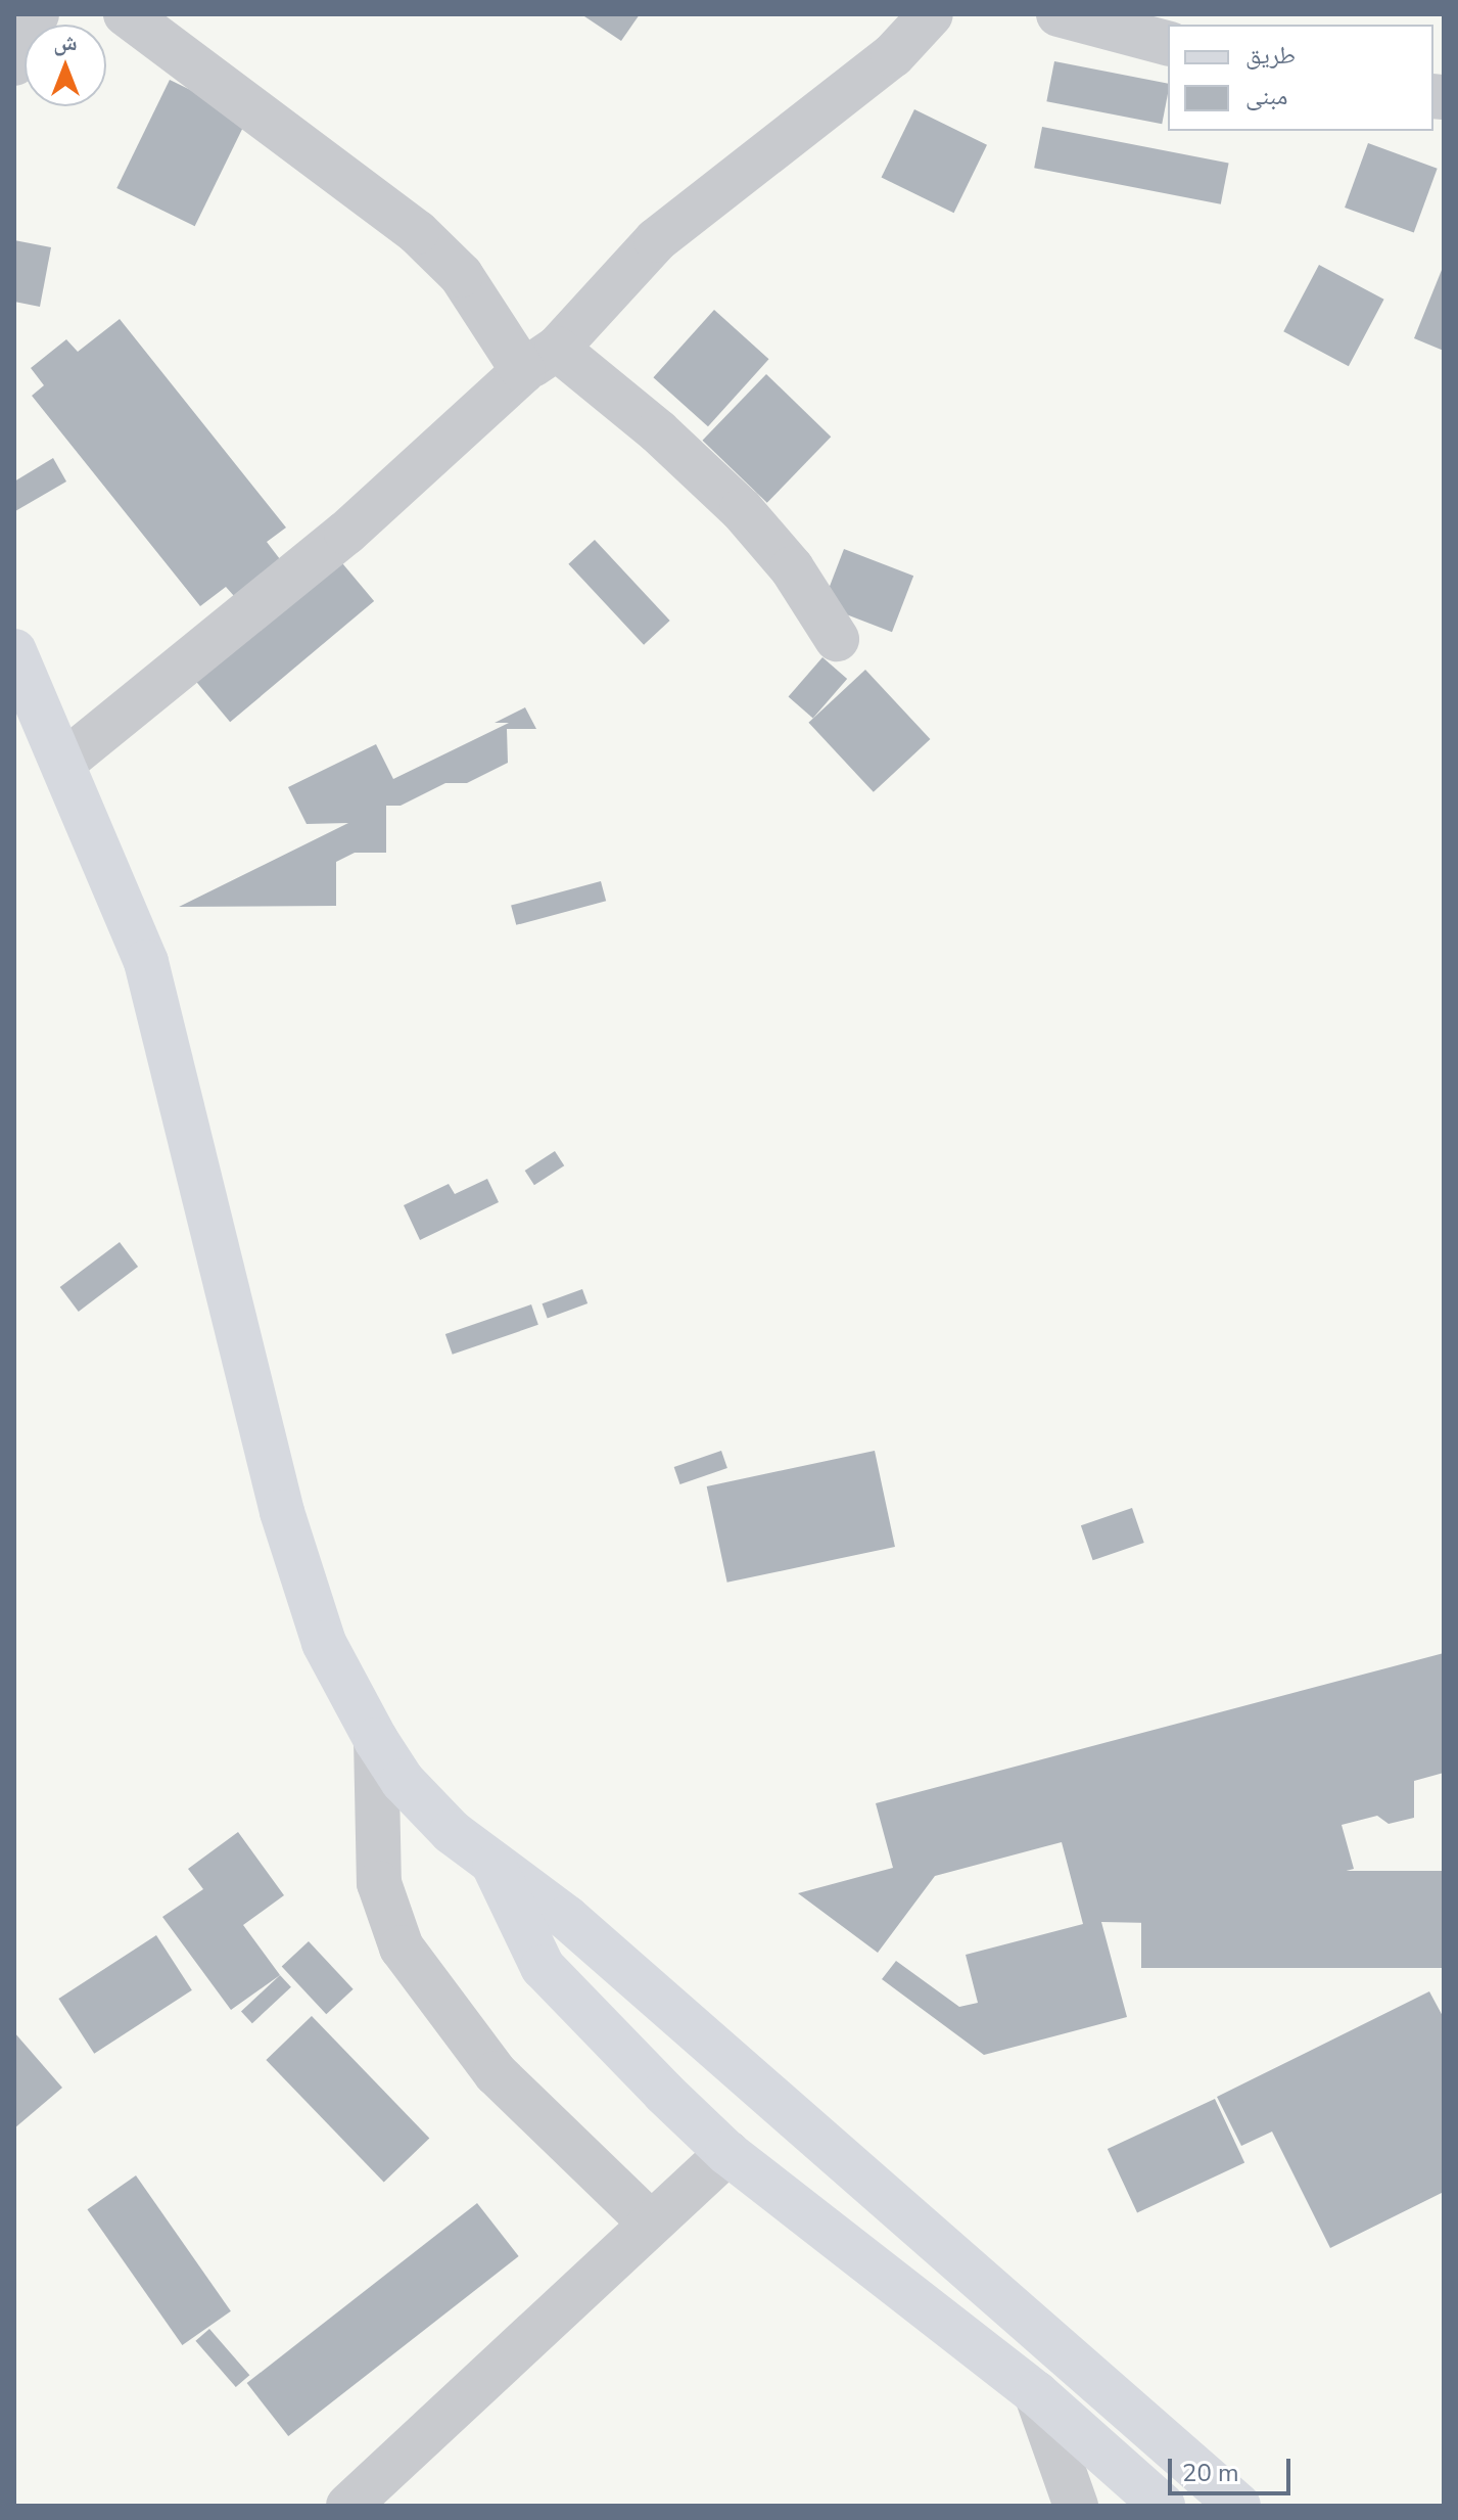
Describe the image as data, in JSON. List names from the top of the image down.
{
  "legend": ["طريق", "مبنى"],
  "scale_bar": "20 m",
  "north": "top"
}
